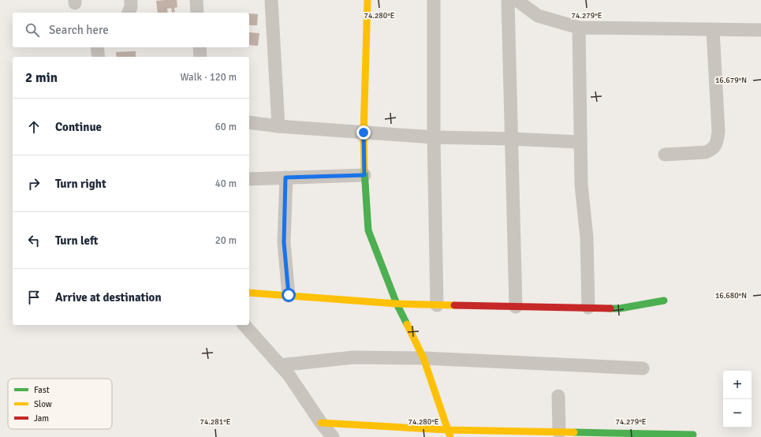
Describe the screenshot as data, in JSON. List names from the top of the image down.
{
  "legend": ["Fast", "Slow", "Jam"],
  "page": {
    "search": "Search here",
    "heading": ["2 min", "Walk · 120 m"],
    "list": [
      ["Continue", "60 m"],
      ["Turn right", "40 m"],
      ["Turn left", "20 m"],
      "Arrive at destination"
    ],
    "map_buttons": ["+", "−"]
  },
  "coordinates": [
    "74.280°E",
    "74.279°E",
    "16.679°N",
    "16.680°N",
    "74.281°E"
  ]
}
